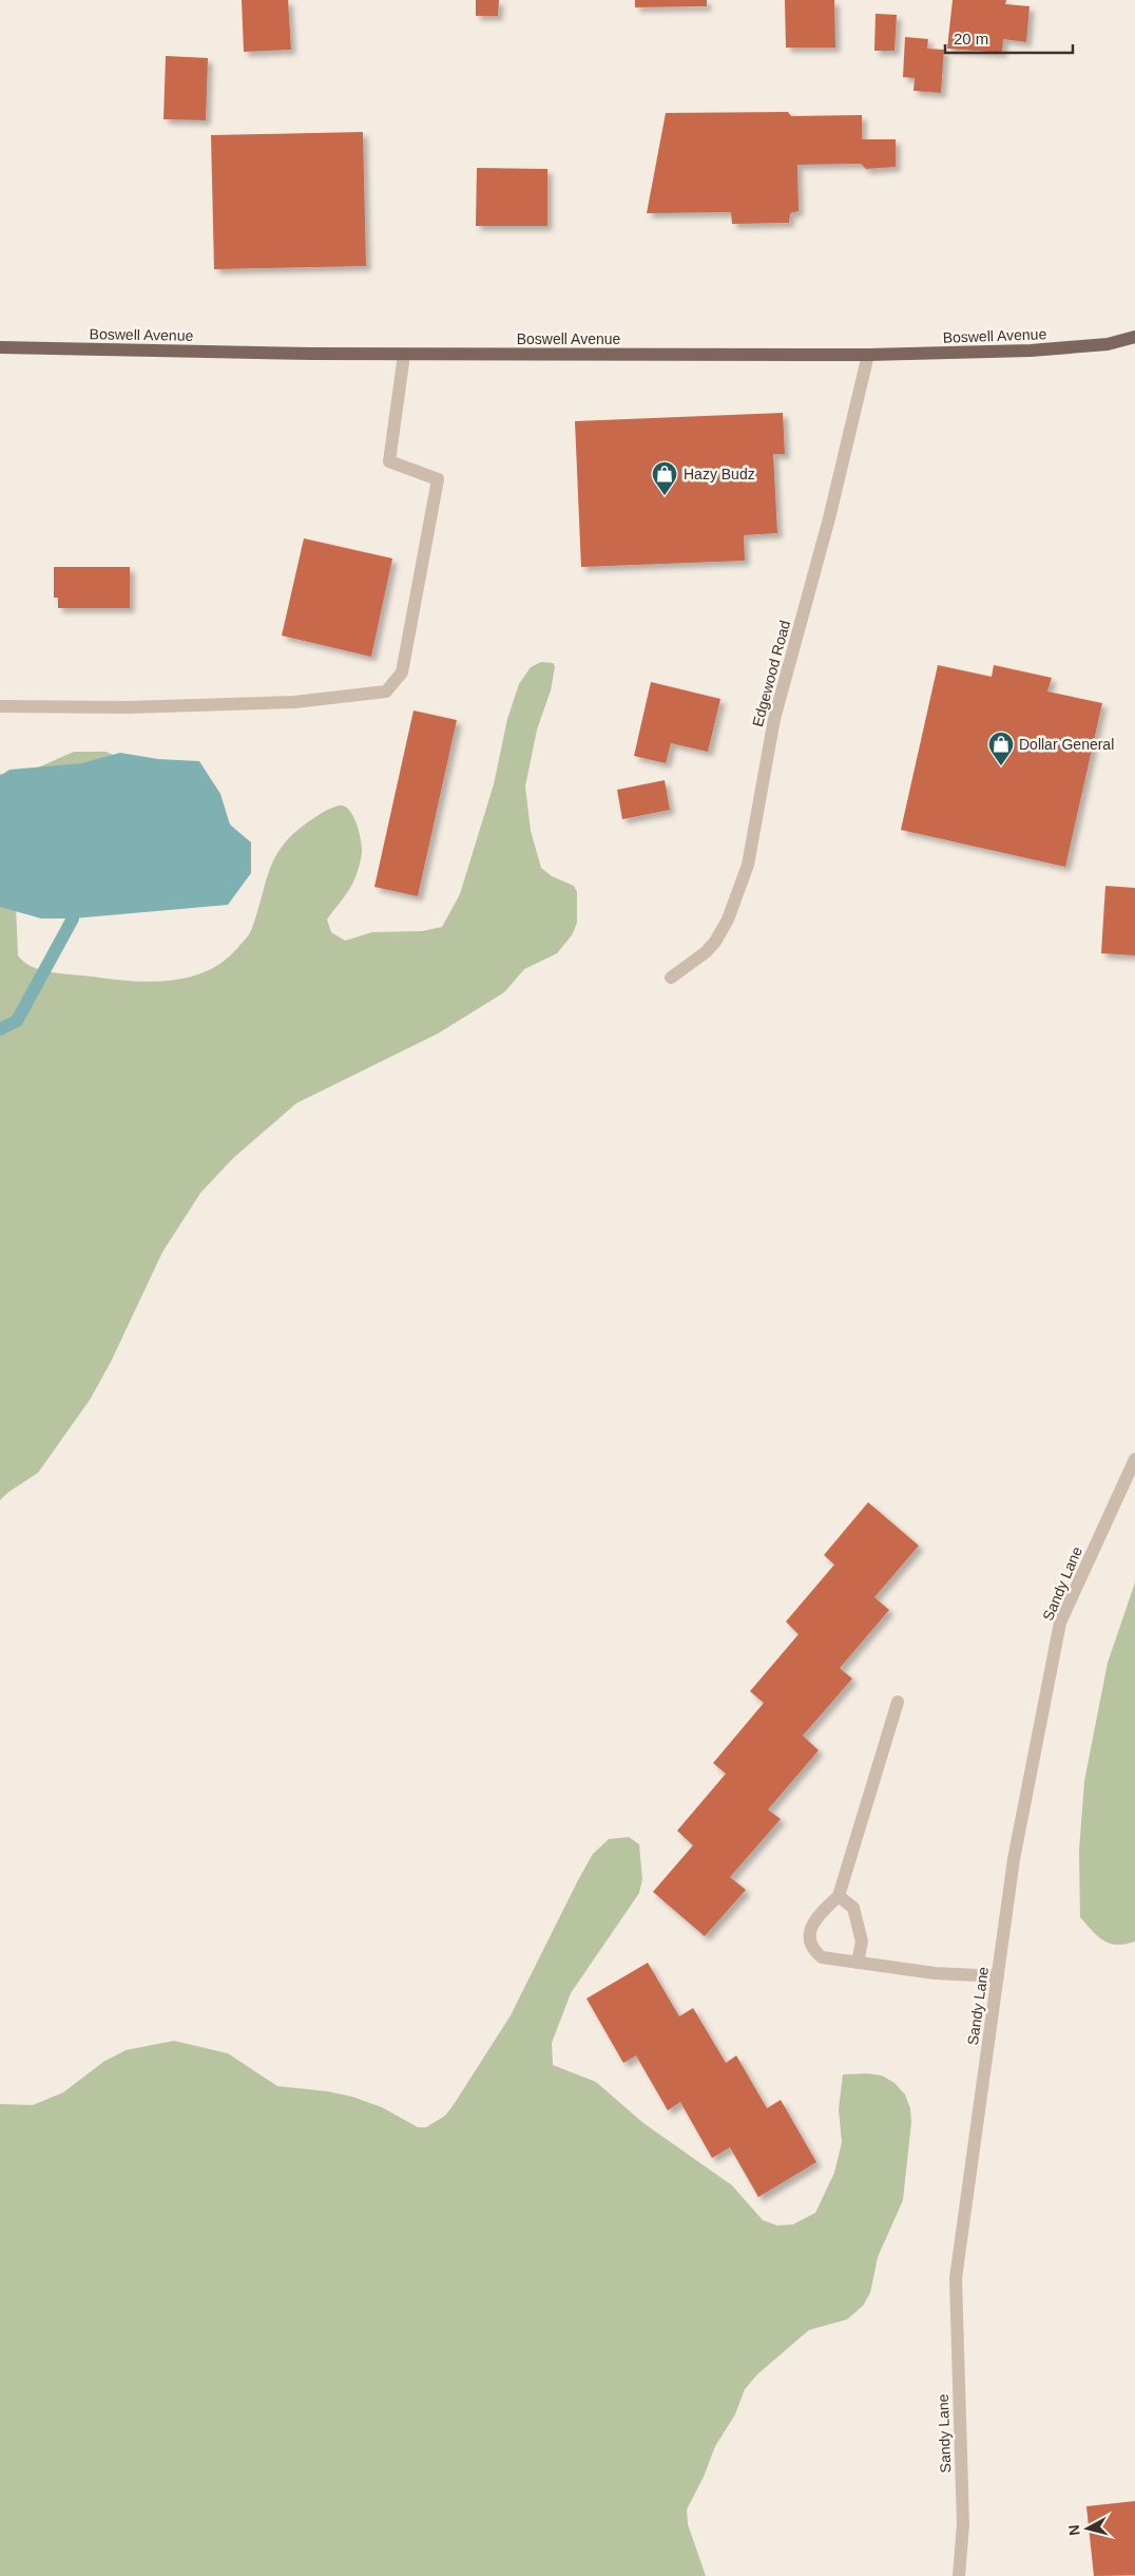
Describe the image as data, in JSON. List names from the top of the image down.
{
  "streets": {
    "main road": ["Boswell Avenue"],
    "street": ["Edgewood Road", "Sandy Lane"]
  },
  "crossings": [
    ["Boswell Avenue", "Edgewood Road"]
  ],
  "places": {
    "shop": ["Hazy Budz", "Dollar General"]
  },
  "scale_bar": "20 m",
  "north": "left"
}
